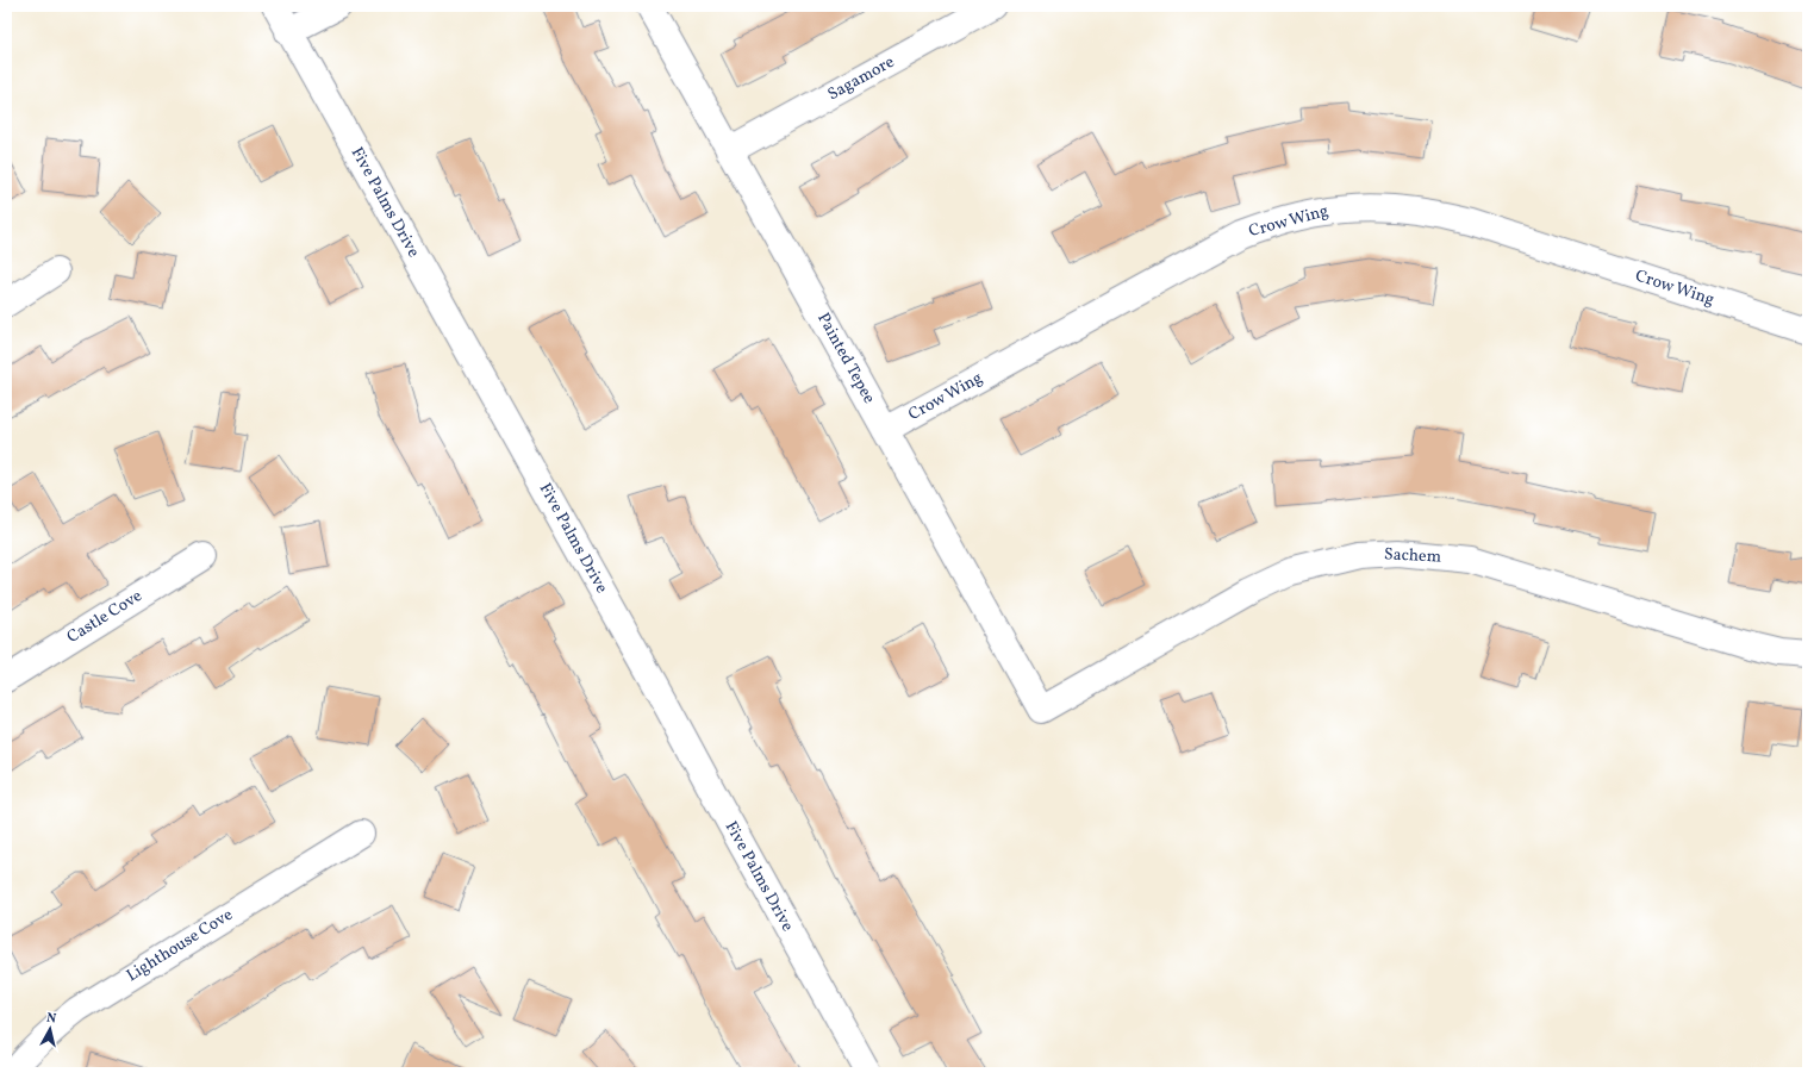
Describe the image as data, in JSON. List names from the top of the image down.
{
  "streets": {
    "street": [
      "Sagamore",
      "Five Palms Drive",
      "Crow Wing",
      "Painted Tepee",
      "Sachem",
      "Castle Cove",
      "Lighthouse Cove"
    ]
  },
  "crossings": [
    ["Sagamore", "Painted Tepee"],
    ["Crow Wing", "Painted Tepee"],
    ["Painted Tepee", "Sachem"]
  ],
  "north": "top"
}
